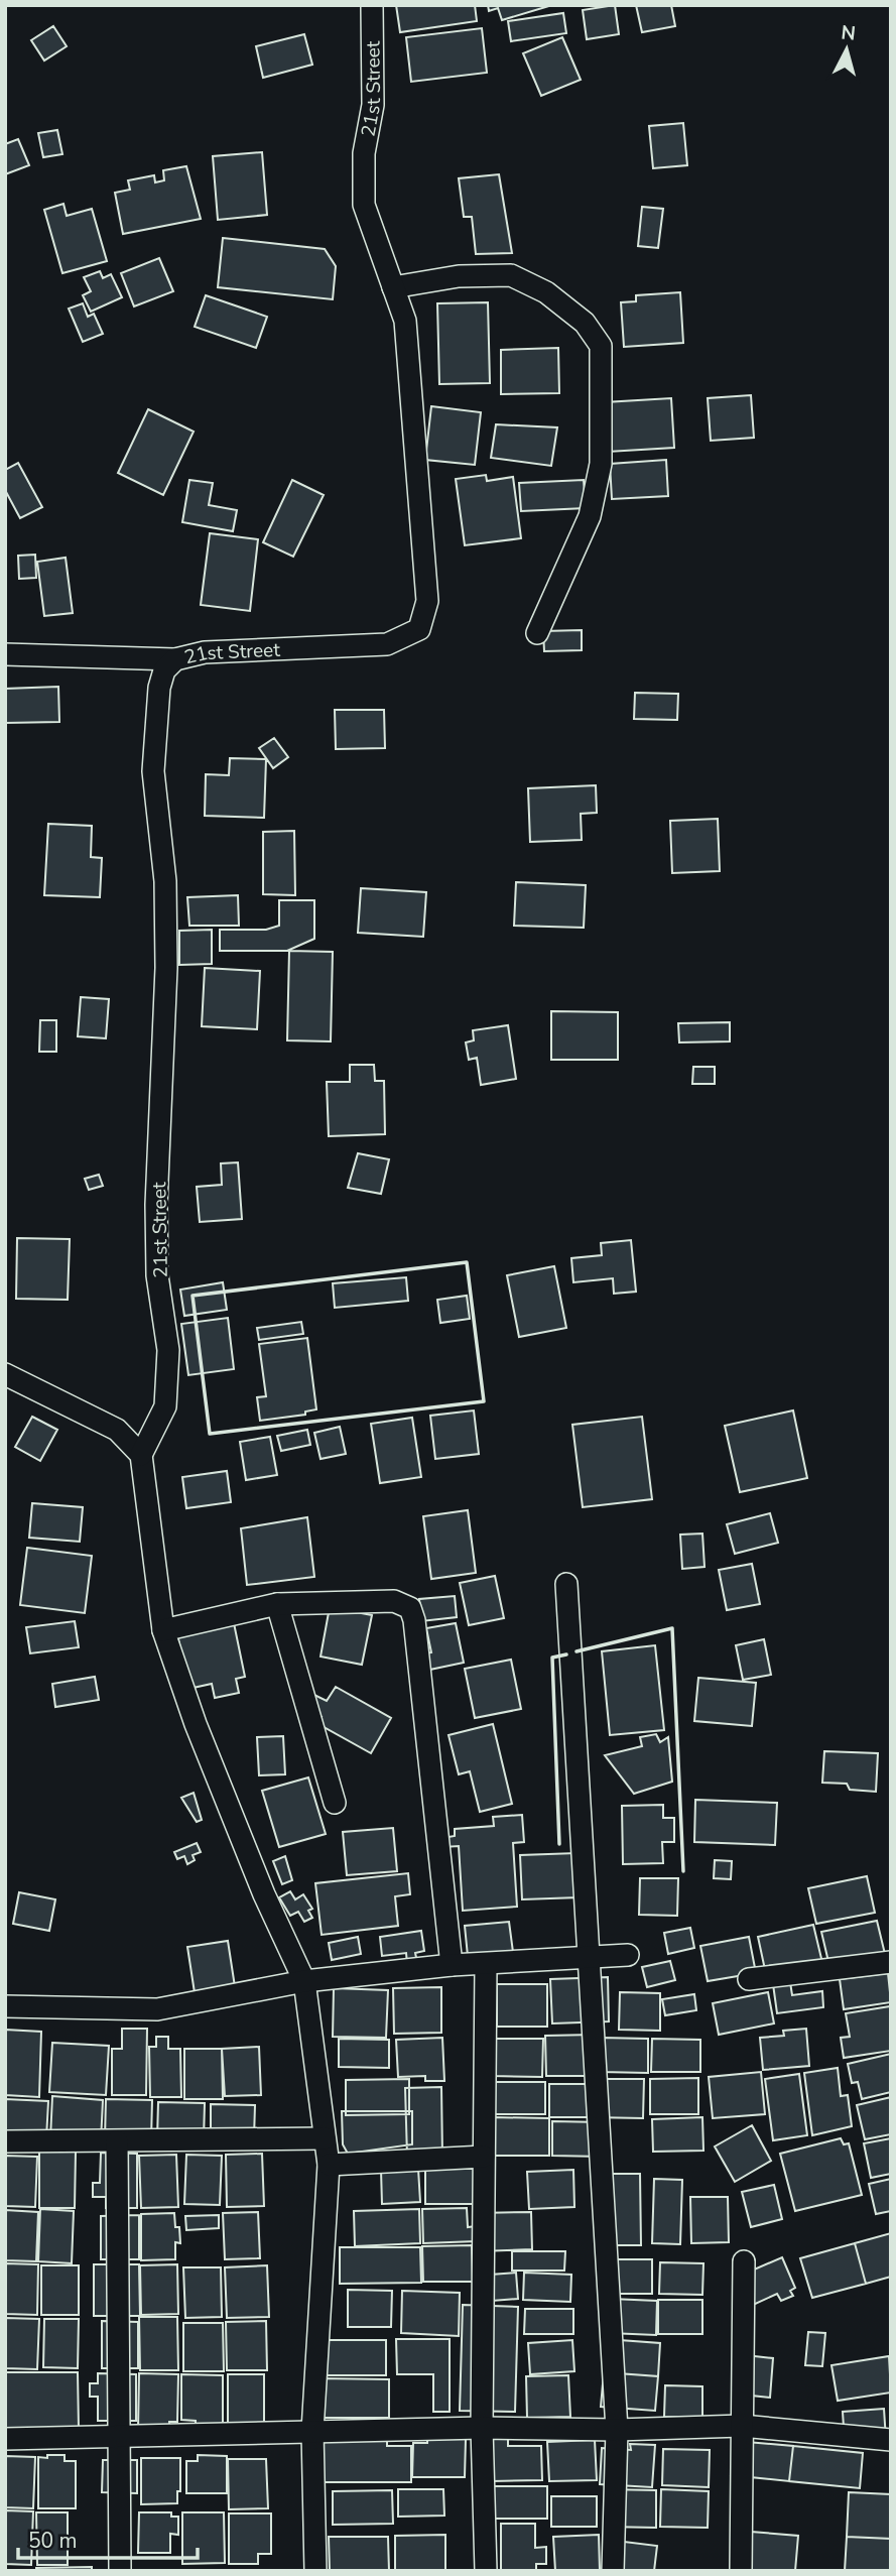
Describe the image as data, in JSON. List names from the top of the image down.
{
  "streets": {
    "street": ["21st Street"]
  },
  "scale_bar": "50 m",
  "north": "top"
}
